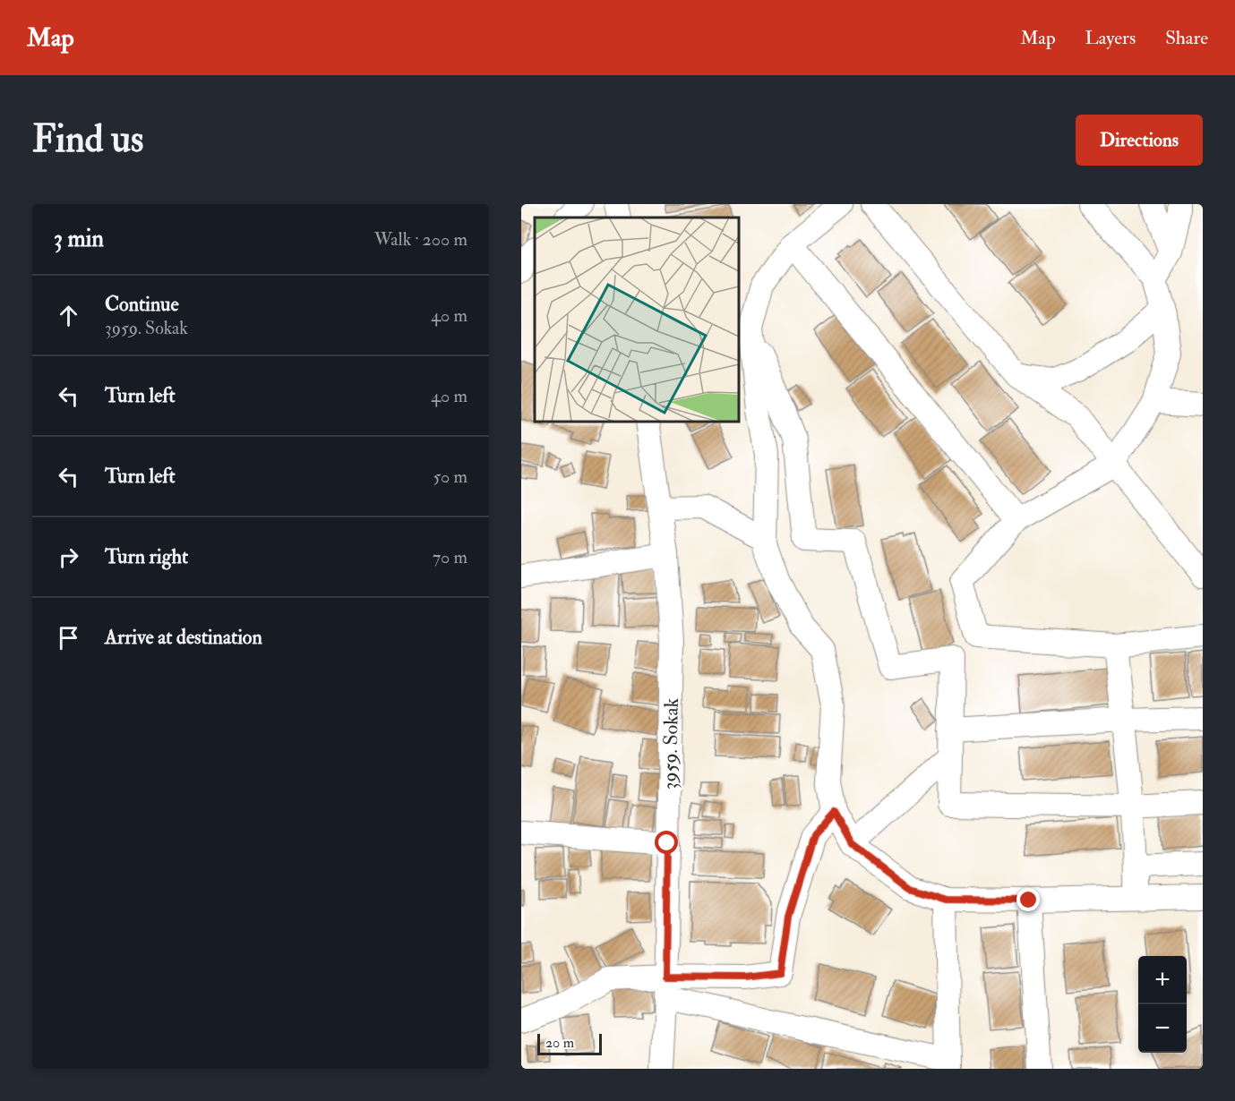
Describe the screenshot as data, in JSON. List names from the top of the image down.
{
  "streets": {
    "street": ["3959. Sokak"]
  },
  "scale_bar": "20 m",
  "page": {
    "header": "Map",
    "nav": ["Map", "Layers", "Share"],
    "buttons": "Directions",
    "title": "Find us",
    "heading": ["3 min", "Walk · 200 m"],
    "list": [
      ["Continue", "3959. Sokak", "40 m"],
      ["Turn left", "40 m"],
      ["Turn left", "50 m"],
      ["Turn right", "70 m"],
      "Arrive at destination"
    ],
    "map_buttons": ["+", "−"],
    "scale": "20 m"
  }
}
